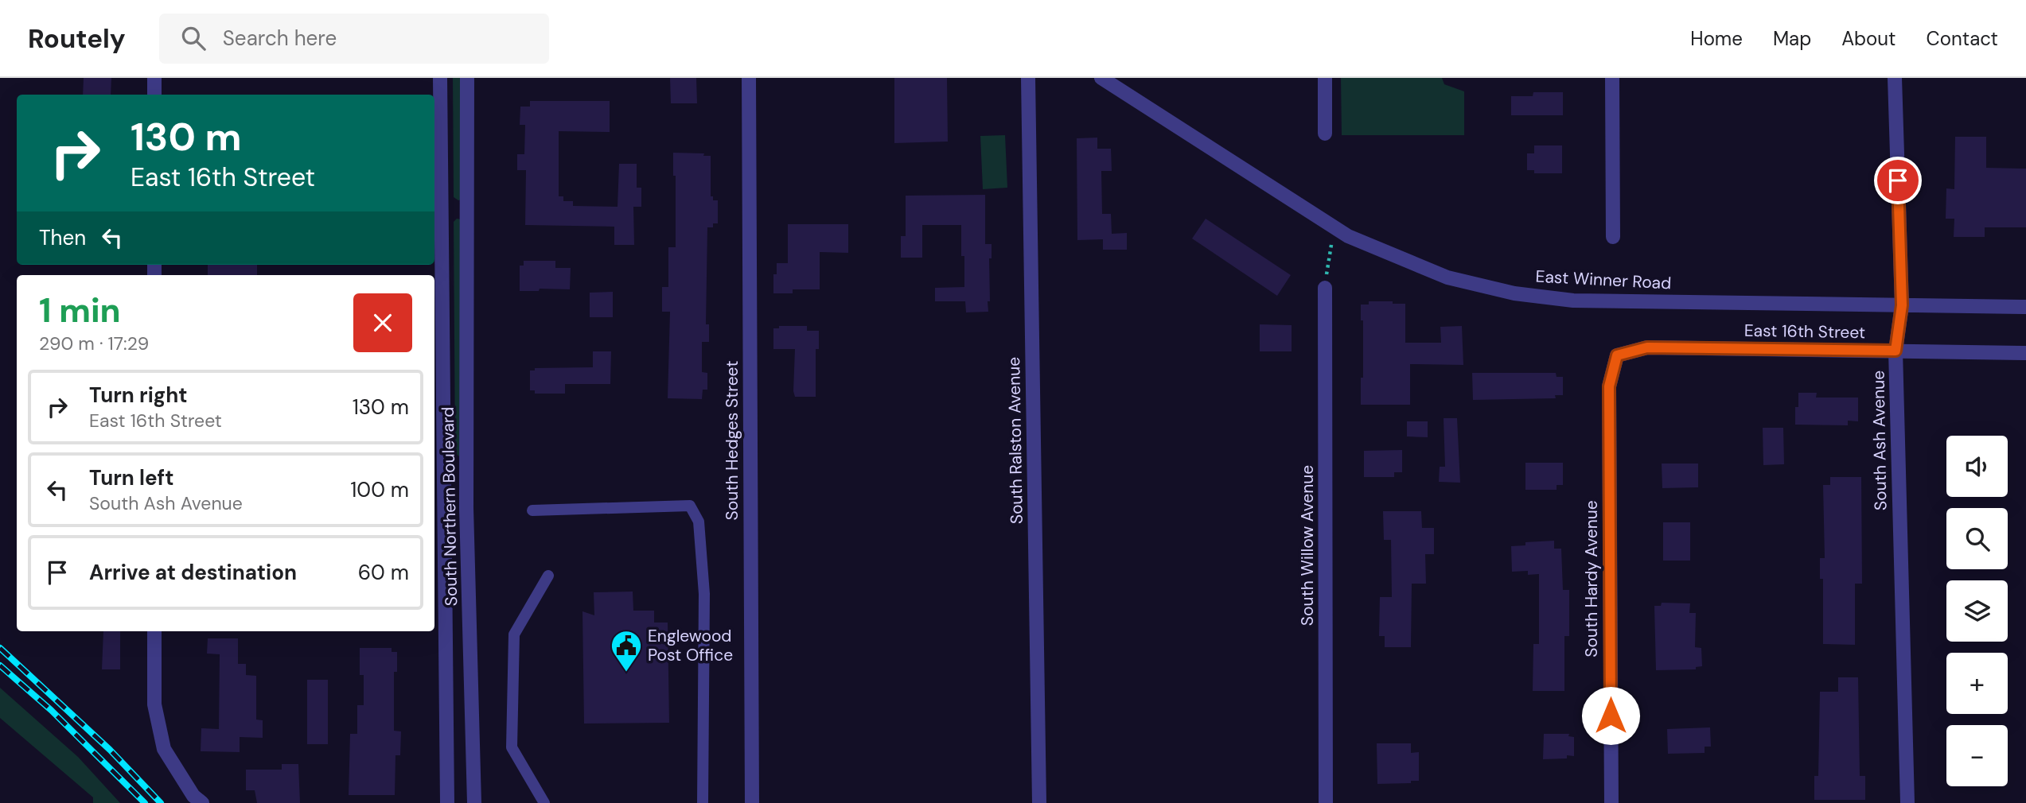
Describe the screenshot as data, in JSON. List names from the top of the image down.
{
  "streets": {
    "street": [
      "East Winner Road",
      "East 16th Street",
      "South Hedges Street",
      "South Ralston Avenue",
      "South Ash Avenue",
      "South Northern Boulevard",
      "South Willow Avenue",
      "South Hardy Avenue"
    ]
  },
  "crossings": [
    ["East Winner Road", "South Ash Avenue"],
    ["East 16th Street", "South Ash Avenue"],
    ["East 16th Street", "South Hardy Avenue"]
  ],
  "places": {
    "public building": ["Englewood Post Office"]
  },
  "page": {
    "header": "Routely",
    "search": "Search here",
    "nav": [
      "Home",
      "Map",
      "About",
      "Contact"
    ],
    "turn": ["130 m", "East 16th Street"],
    "then": "Then",
    "heading": ["1 min", "290 m · 17:29"],
    "list": [
      {
        "name": "Turn right",
        "note": "East 16th Street",
        "value": "130 m"
      },
      {
        "name": "Turn left",
        "note": "South Ash Avenue",
        "value": "100 m"
      },
      {
        "name": "Arrive at destination",
        "value": "60 m"
      }
    ],
    "map_buttons": ["+", "−"]
  }
}
